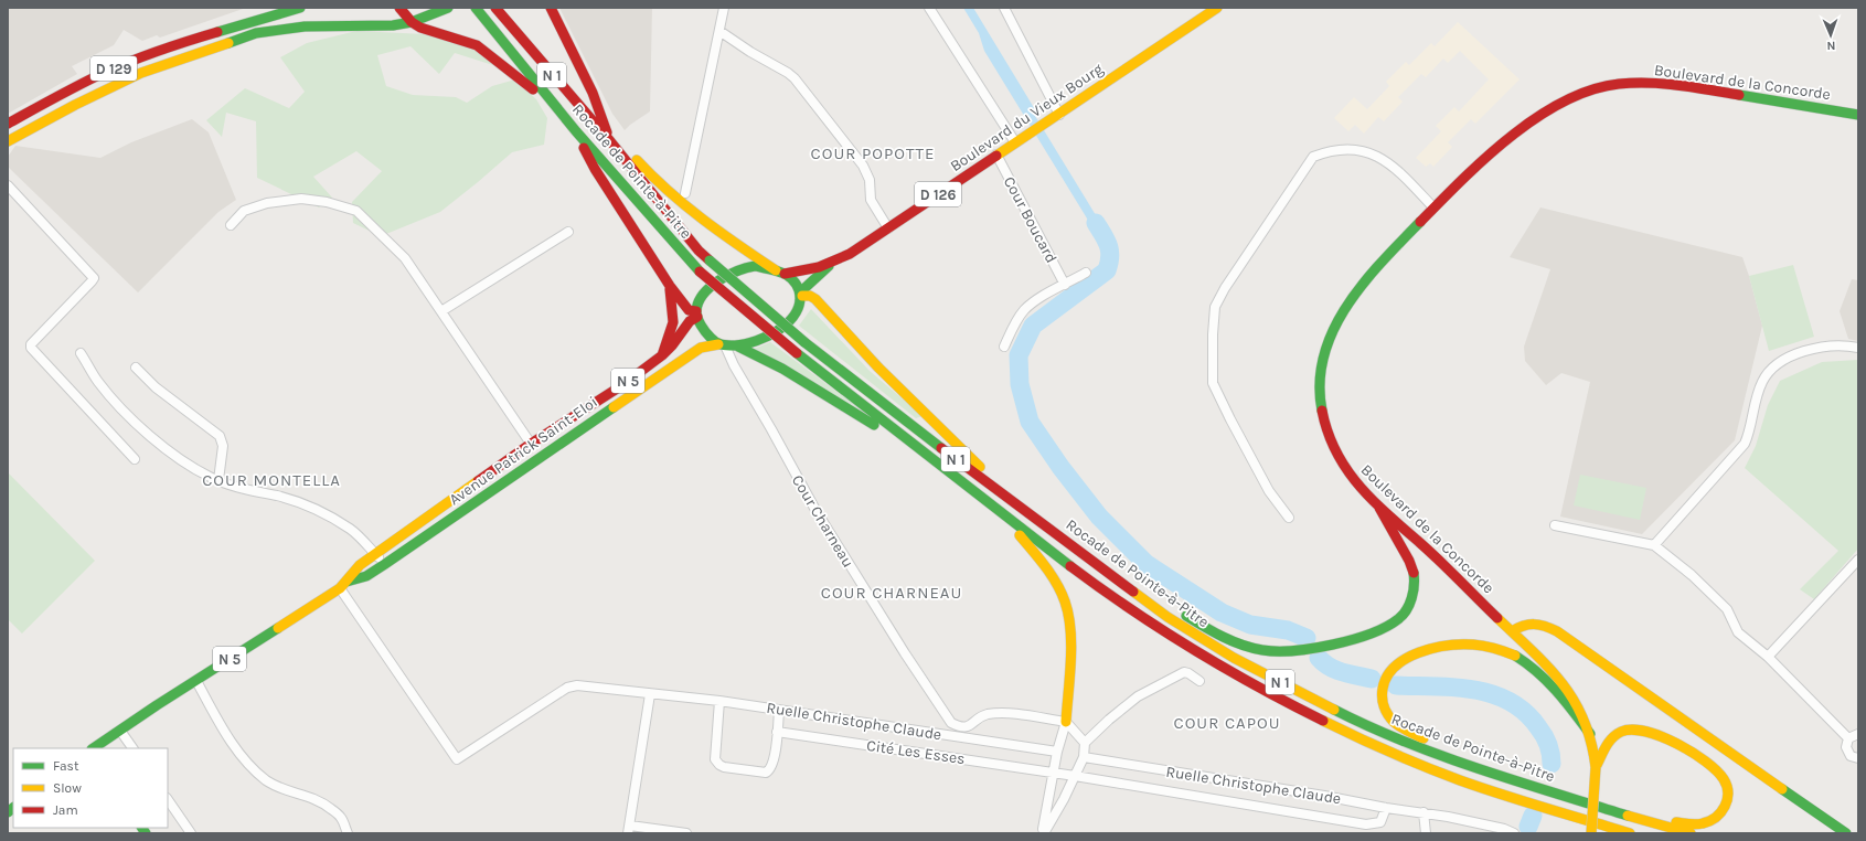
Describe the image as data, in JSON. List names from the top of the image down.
{
  "streets": {
    "main road": [
      "D 129",
      "N 1",
      "Boulevard de la Concorde",
      "Boulevard du Vieux Bourg",
      "Rocade de Pointe-à-Pitre",
      "D 126",
      "N 5",
      "Avenue Patrick Saint-Eloi"
    ],
    "street": [
      "Cour Boucard",
      "Cour Charneau",
      "Ruelle Christophe Claude",
      "Cité Les Esses"
    ]
  },
  "crossings": [
    ["Boulevard du Vieux Bourg", "Cour Boucard"],
    ["Boulevard du Vieux Bourg", "Avenue Patrick Saint-Eloi"],
    ["Boulevard du Vieux Bourg", "Cour Charneau"],
    ["Avenue Patrick Saint-Eloi", "Cour Charneau"],
    ["Avenue Patrick Saint-Eloi", "Ruelle Christophe Claude"],
    ["Ruelle Christophe Claude", "Cité Les Esses"]
  ],
  "districts": [
    "COUR POPOTTE",
    "COUR MONTELLA",
    "COUR CHARNEAU",
    "COUR CAPOU"
  ],
  "legend": ["Fast", "Slow", "Jam"],
  "north": "bottom"
}
